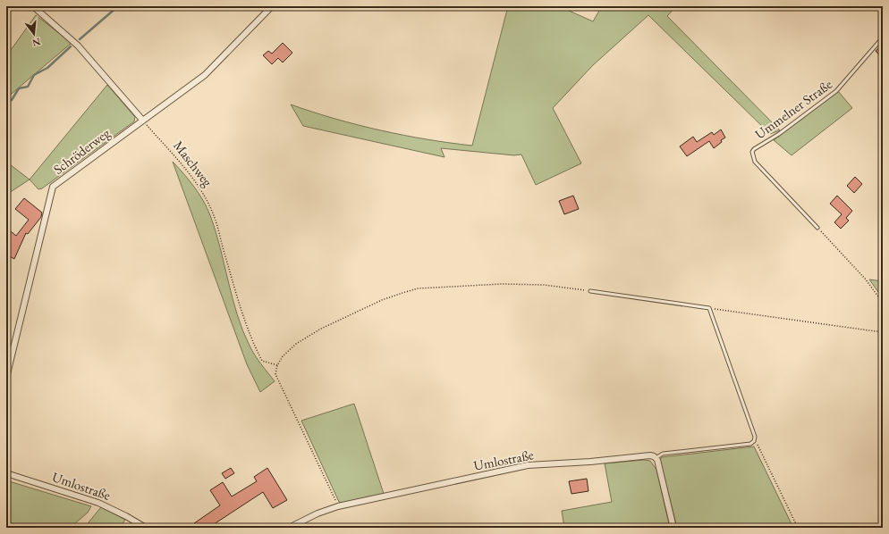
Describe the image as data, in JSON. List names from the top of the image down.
{
  "streets": {
    "street": ["Schröderweg", "Umlostraße"],
    "lane": ["Ummelner Straße"],
    "path": ["Maschweg"]
  },
  "crossings": [
    ["Schröderweg", "Maschweg"]
  ],
  "north": "bottom"
}
